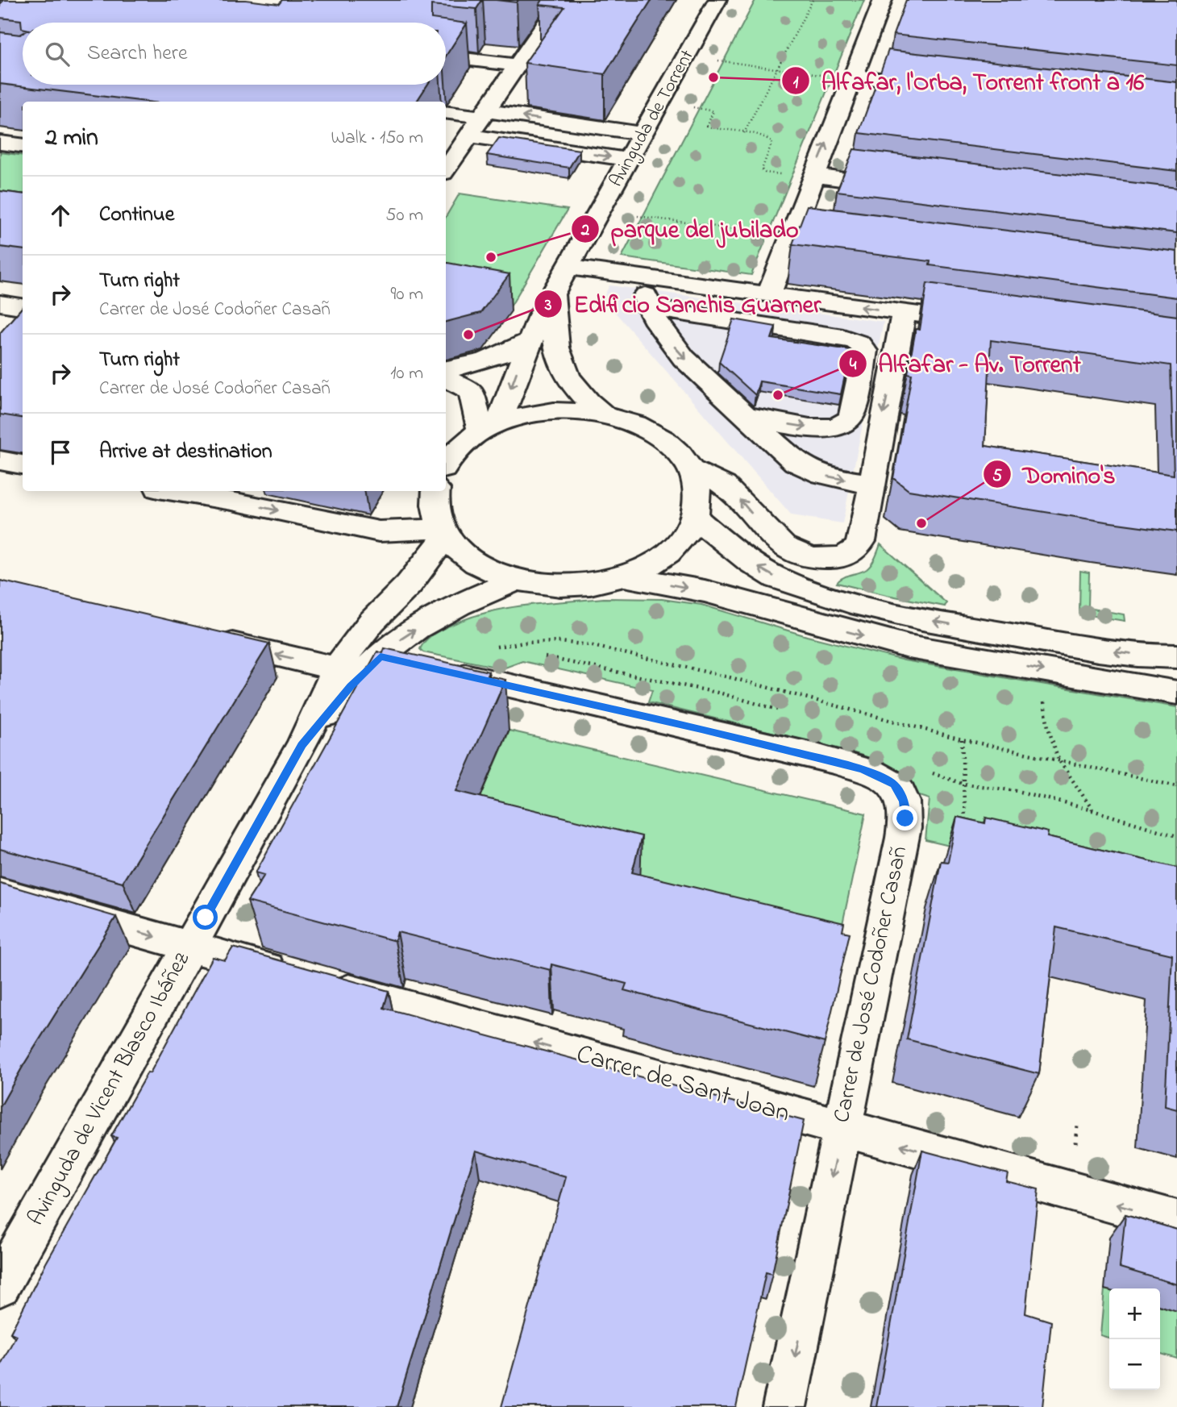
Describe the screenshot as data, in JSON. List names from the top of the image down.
{
  "streets": {
    "street": [
      "Avinguda de Torrent",
      "Carrer de José Codoñer Casañ",
      "Carrer de Sant Joan",
      "Avinguda de Vicent Blasco Ibáñez"
    ]
  },
  "crossings": [
    ["Carrer de José Codoñer Casañ", "Carrer de Sant Joan"],
    ["Carrer de José Codoñer Casañ", "Avinguda de Vicent Blasco Ibáñez"],
    ["Carrer de Sant Joan", "Avinguda de Vicent Blasco Ibáñez"]
  ],
  "places": [
    "Alfafar, l'Orba, Torrent front a 16",
    "parque del jubilado",
    "Edificio Sanchis Guarner",
    "Alfafar - Av. Torrent",
    "Domino's"
  ],
  "page": {
    "search": "Search here",
    "heading": ["2 min", "Walk · 150 m"],
    "list": [
      ["Continue", "50 m"],
      ["Turn right", "Carrer de José Codoñer Casañ", "90 m"],
      ["Turn right", "Carrer de José Codoñer Casañ", "10 m"],
      "Arrive at destination"
    ],
    "map_buttons": ["+", "−"]
  }
}
